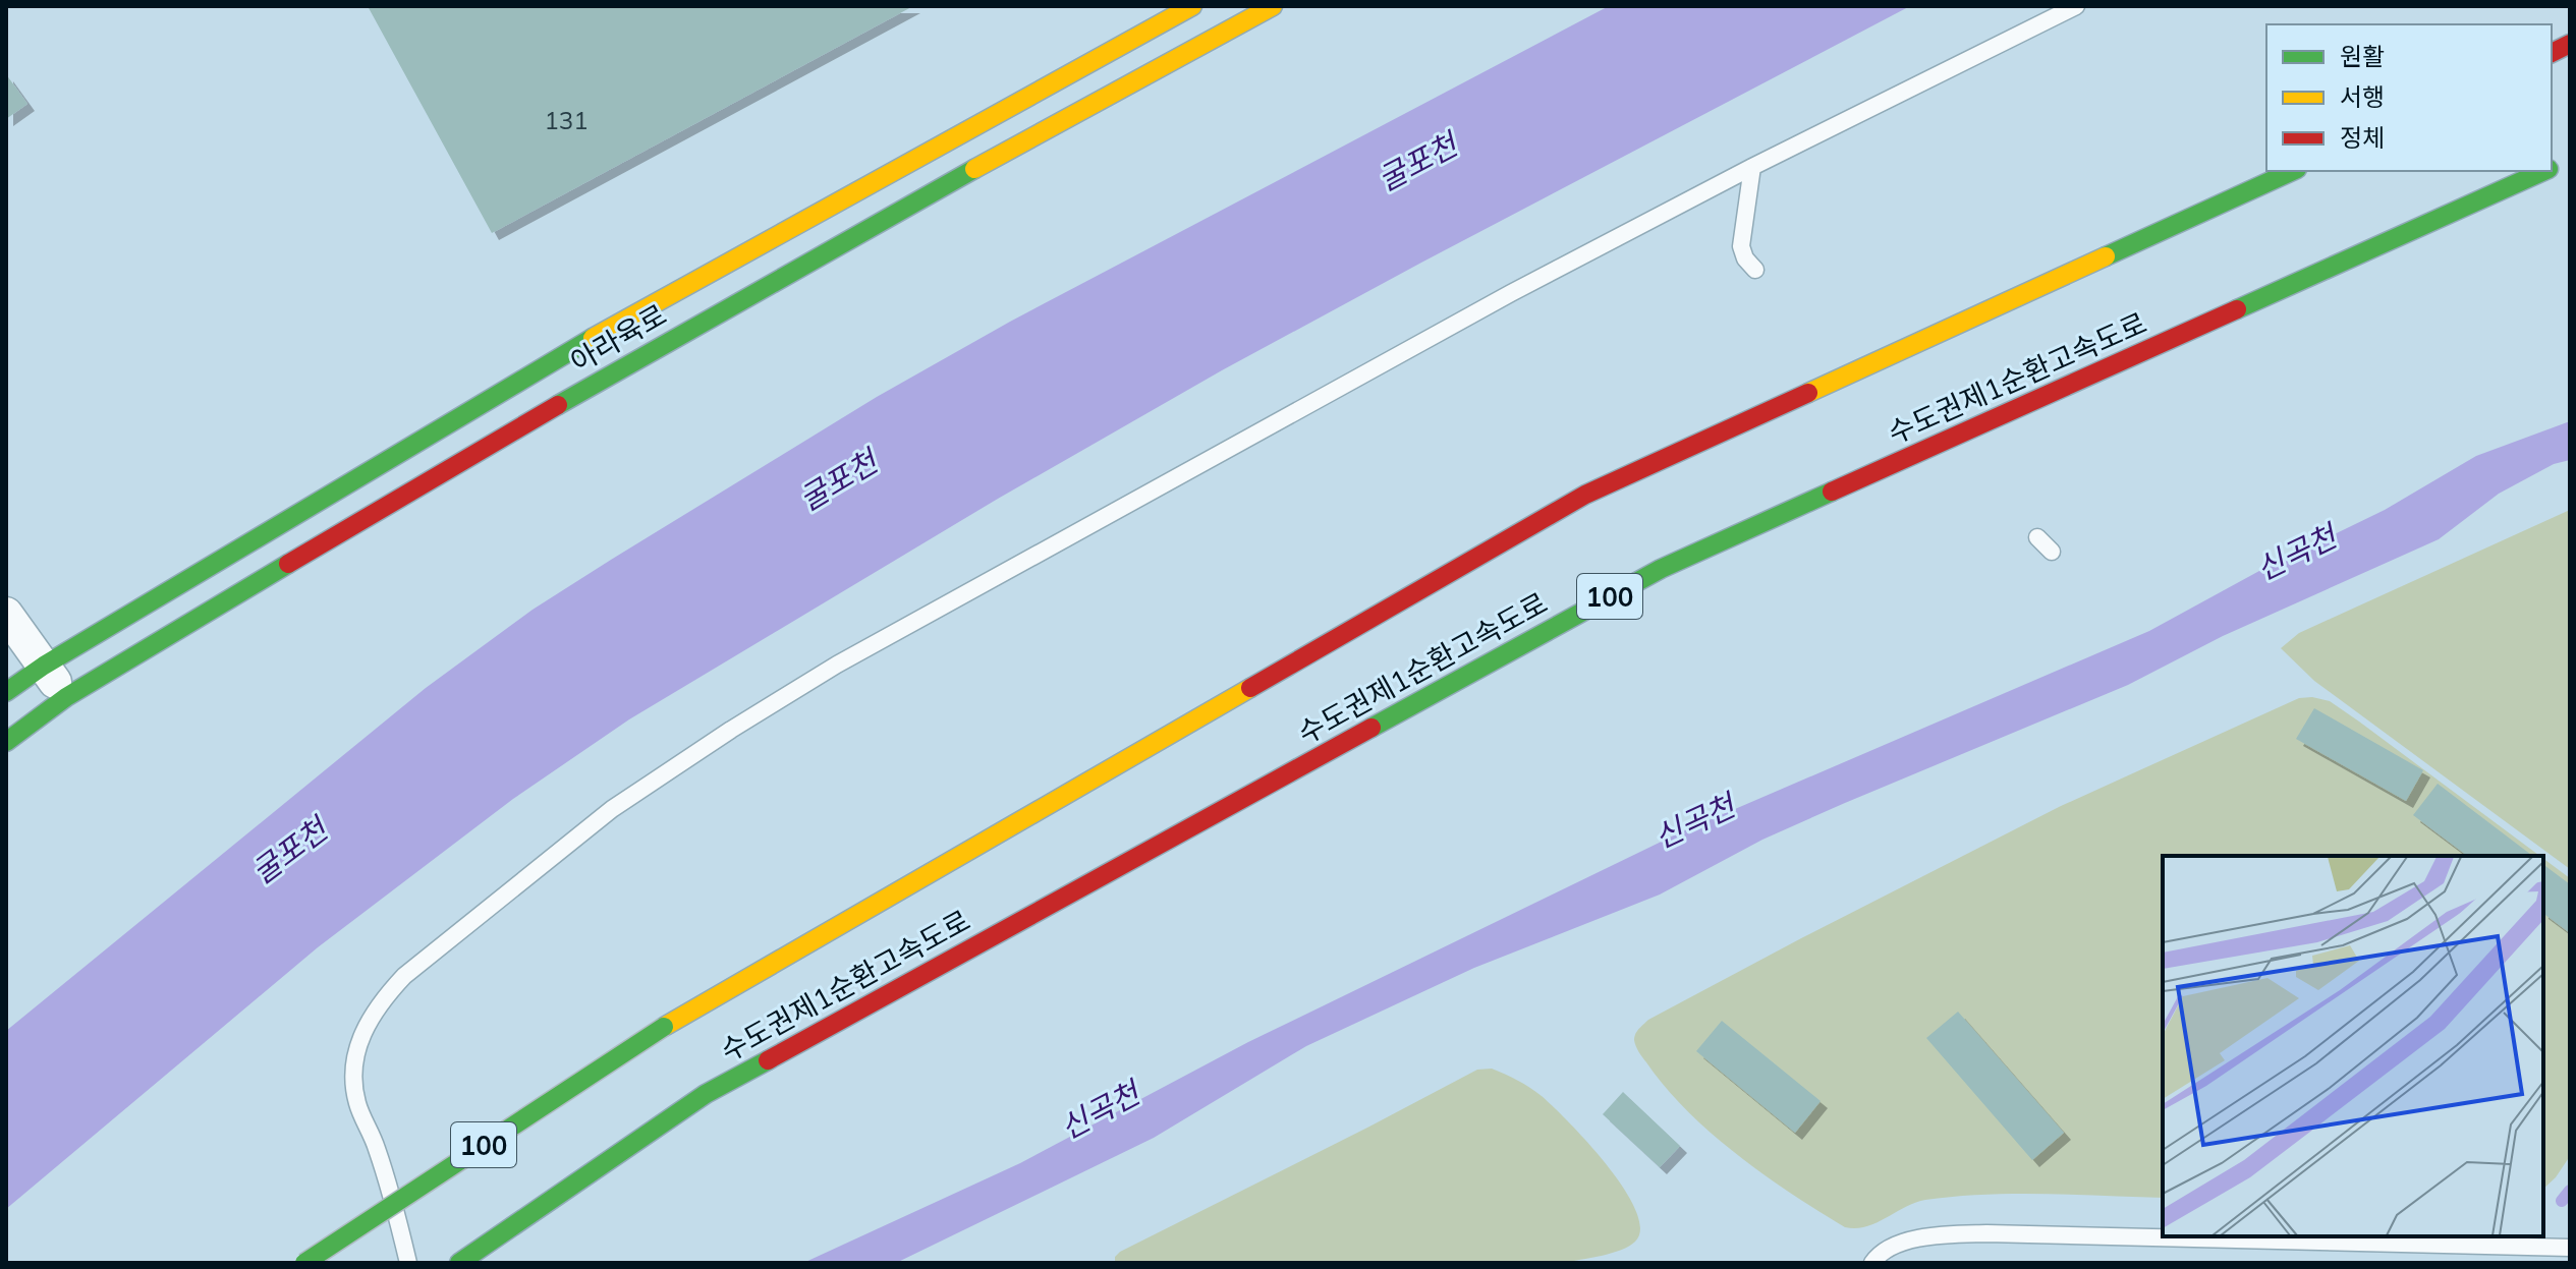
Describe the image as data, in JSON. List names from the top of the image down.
{
  "streets": {
    "main road": ["아라육로", "수도권제1순환고속도로", "100"]
  },
  "water": ["굴포천", "신곡천"],
  "house_numbers": ["131"],
  "legend": ["원활", "서행", "정체"]
}
